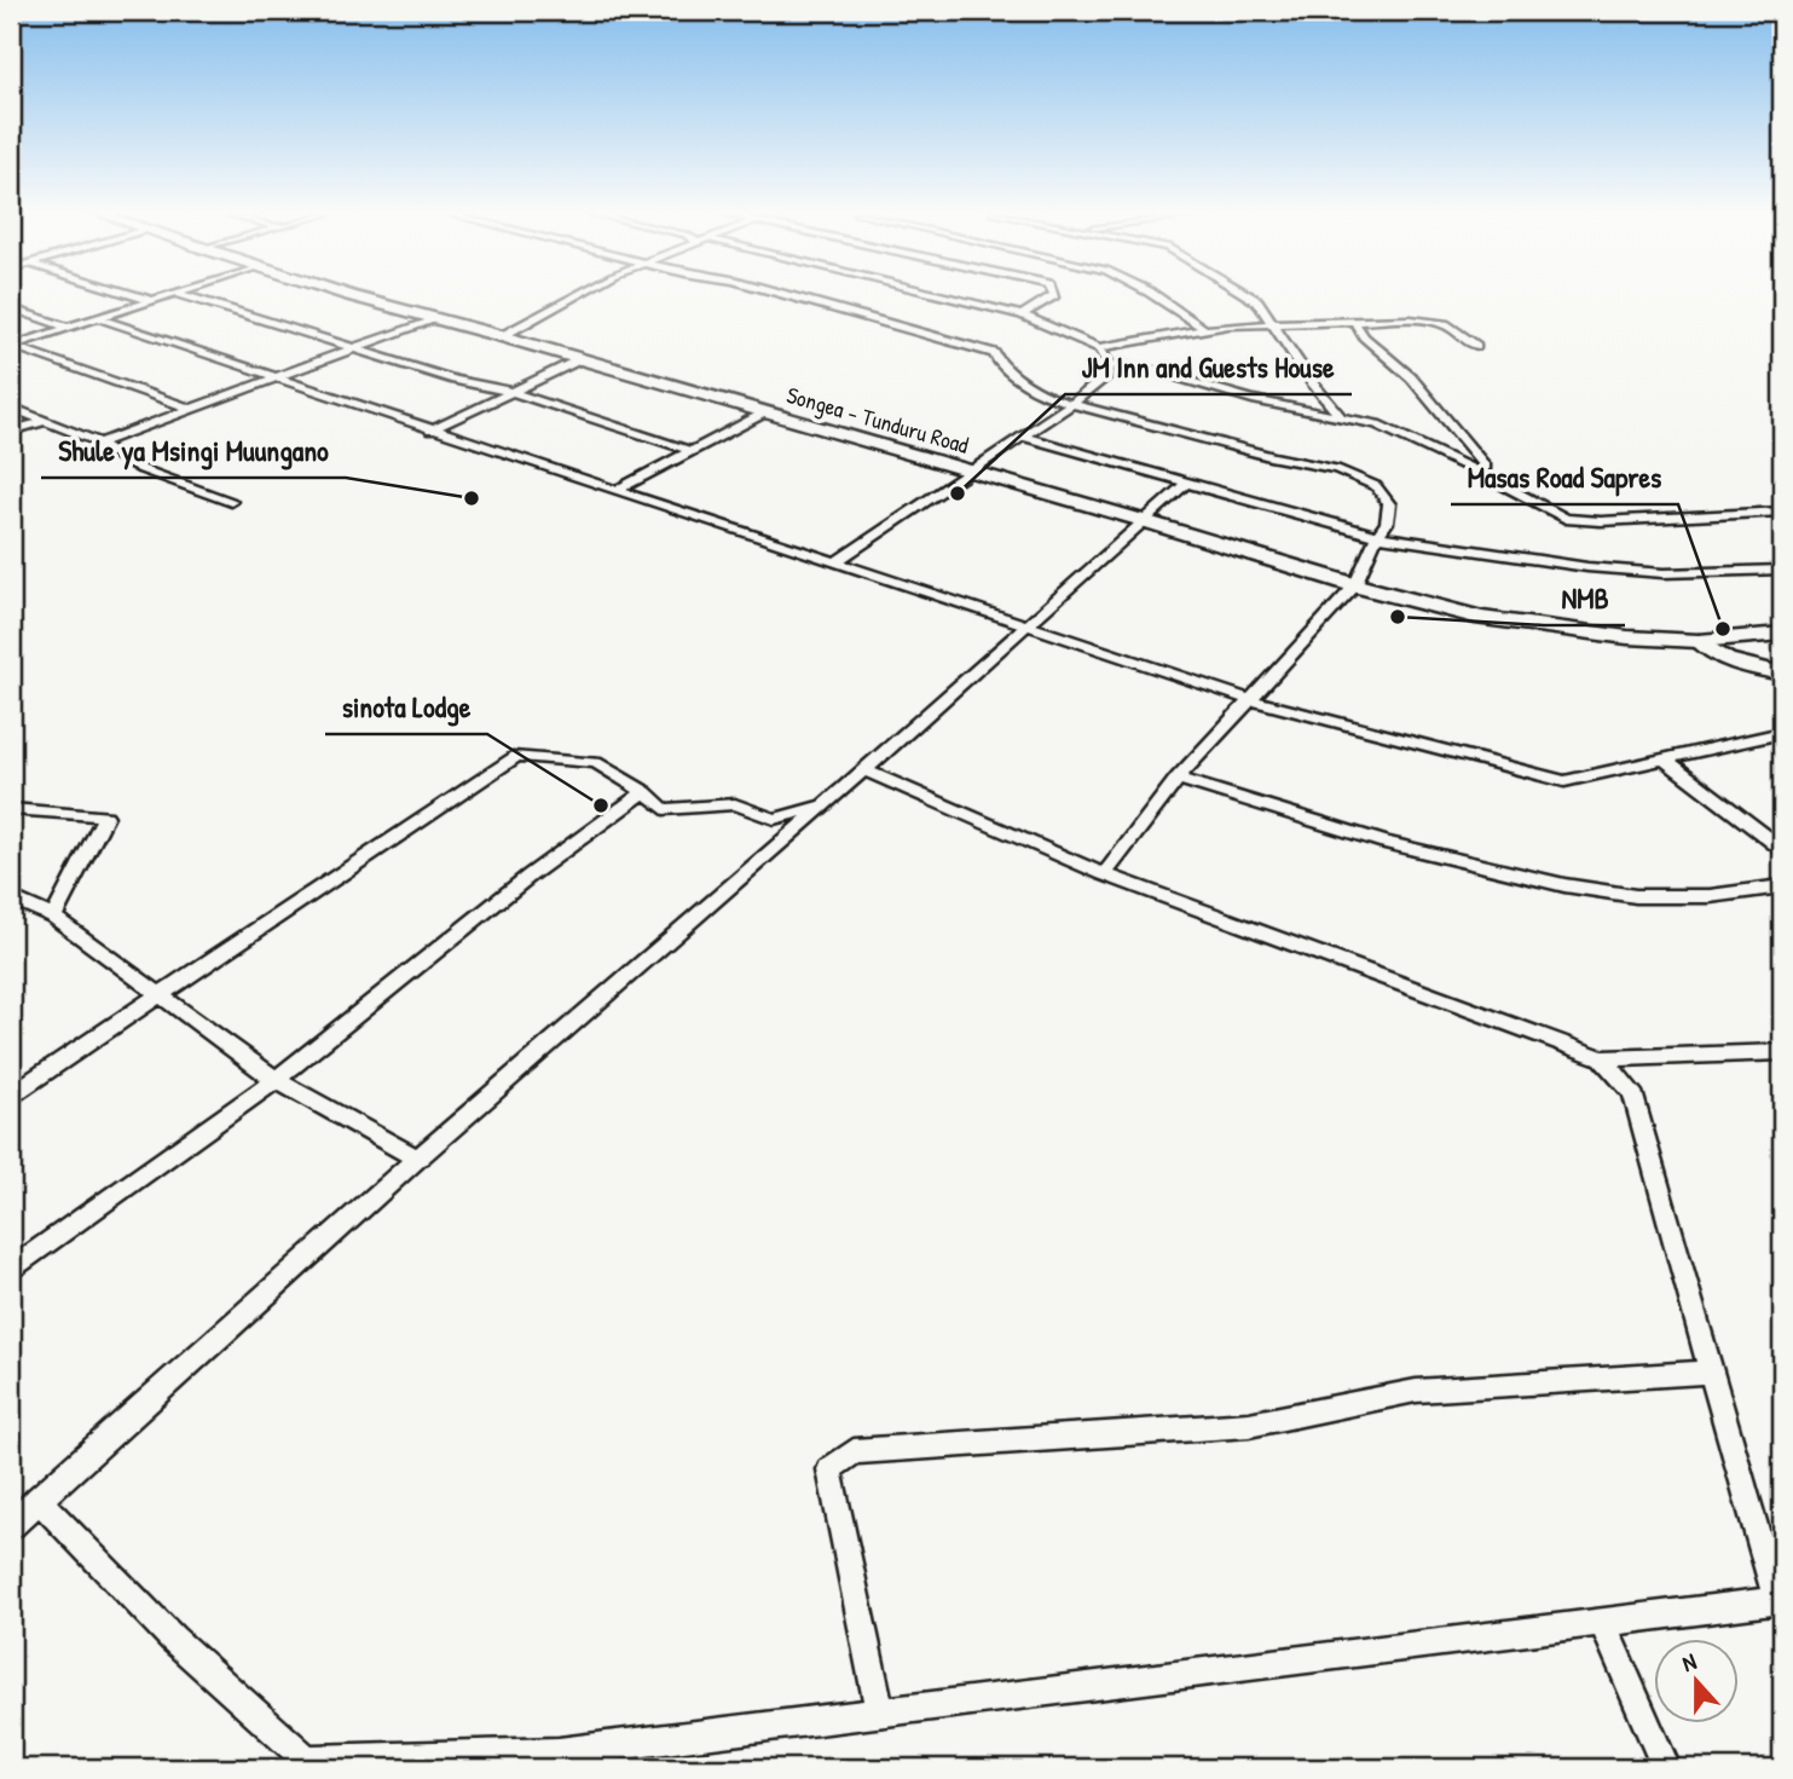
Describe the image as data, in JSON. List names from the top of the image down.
{
  "streets": {
    "highway": ["Songea - Tunduru Road"]
  },
  "places": [
    "JM Inn and Guests House",
    "Shule ya Msingi Muungano",
    "NMB",
    "Masas Road Sapres",
    "sinota Lodge"
  ],
  "north": "top"
}
